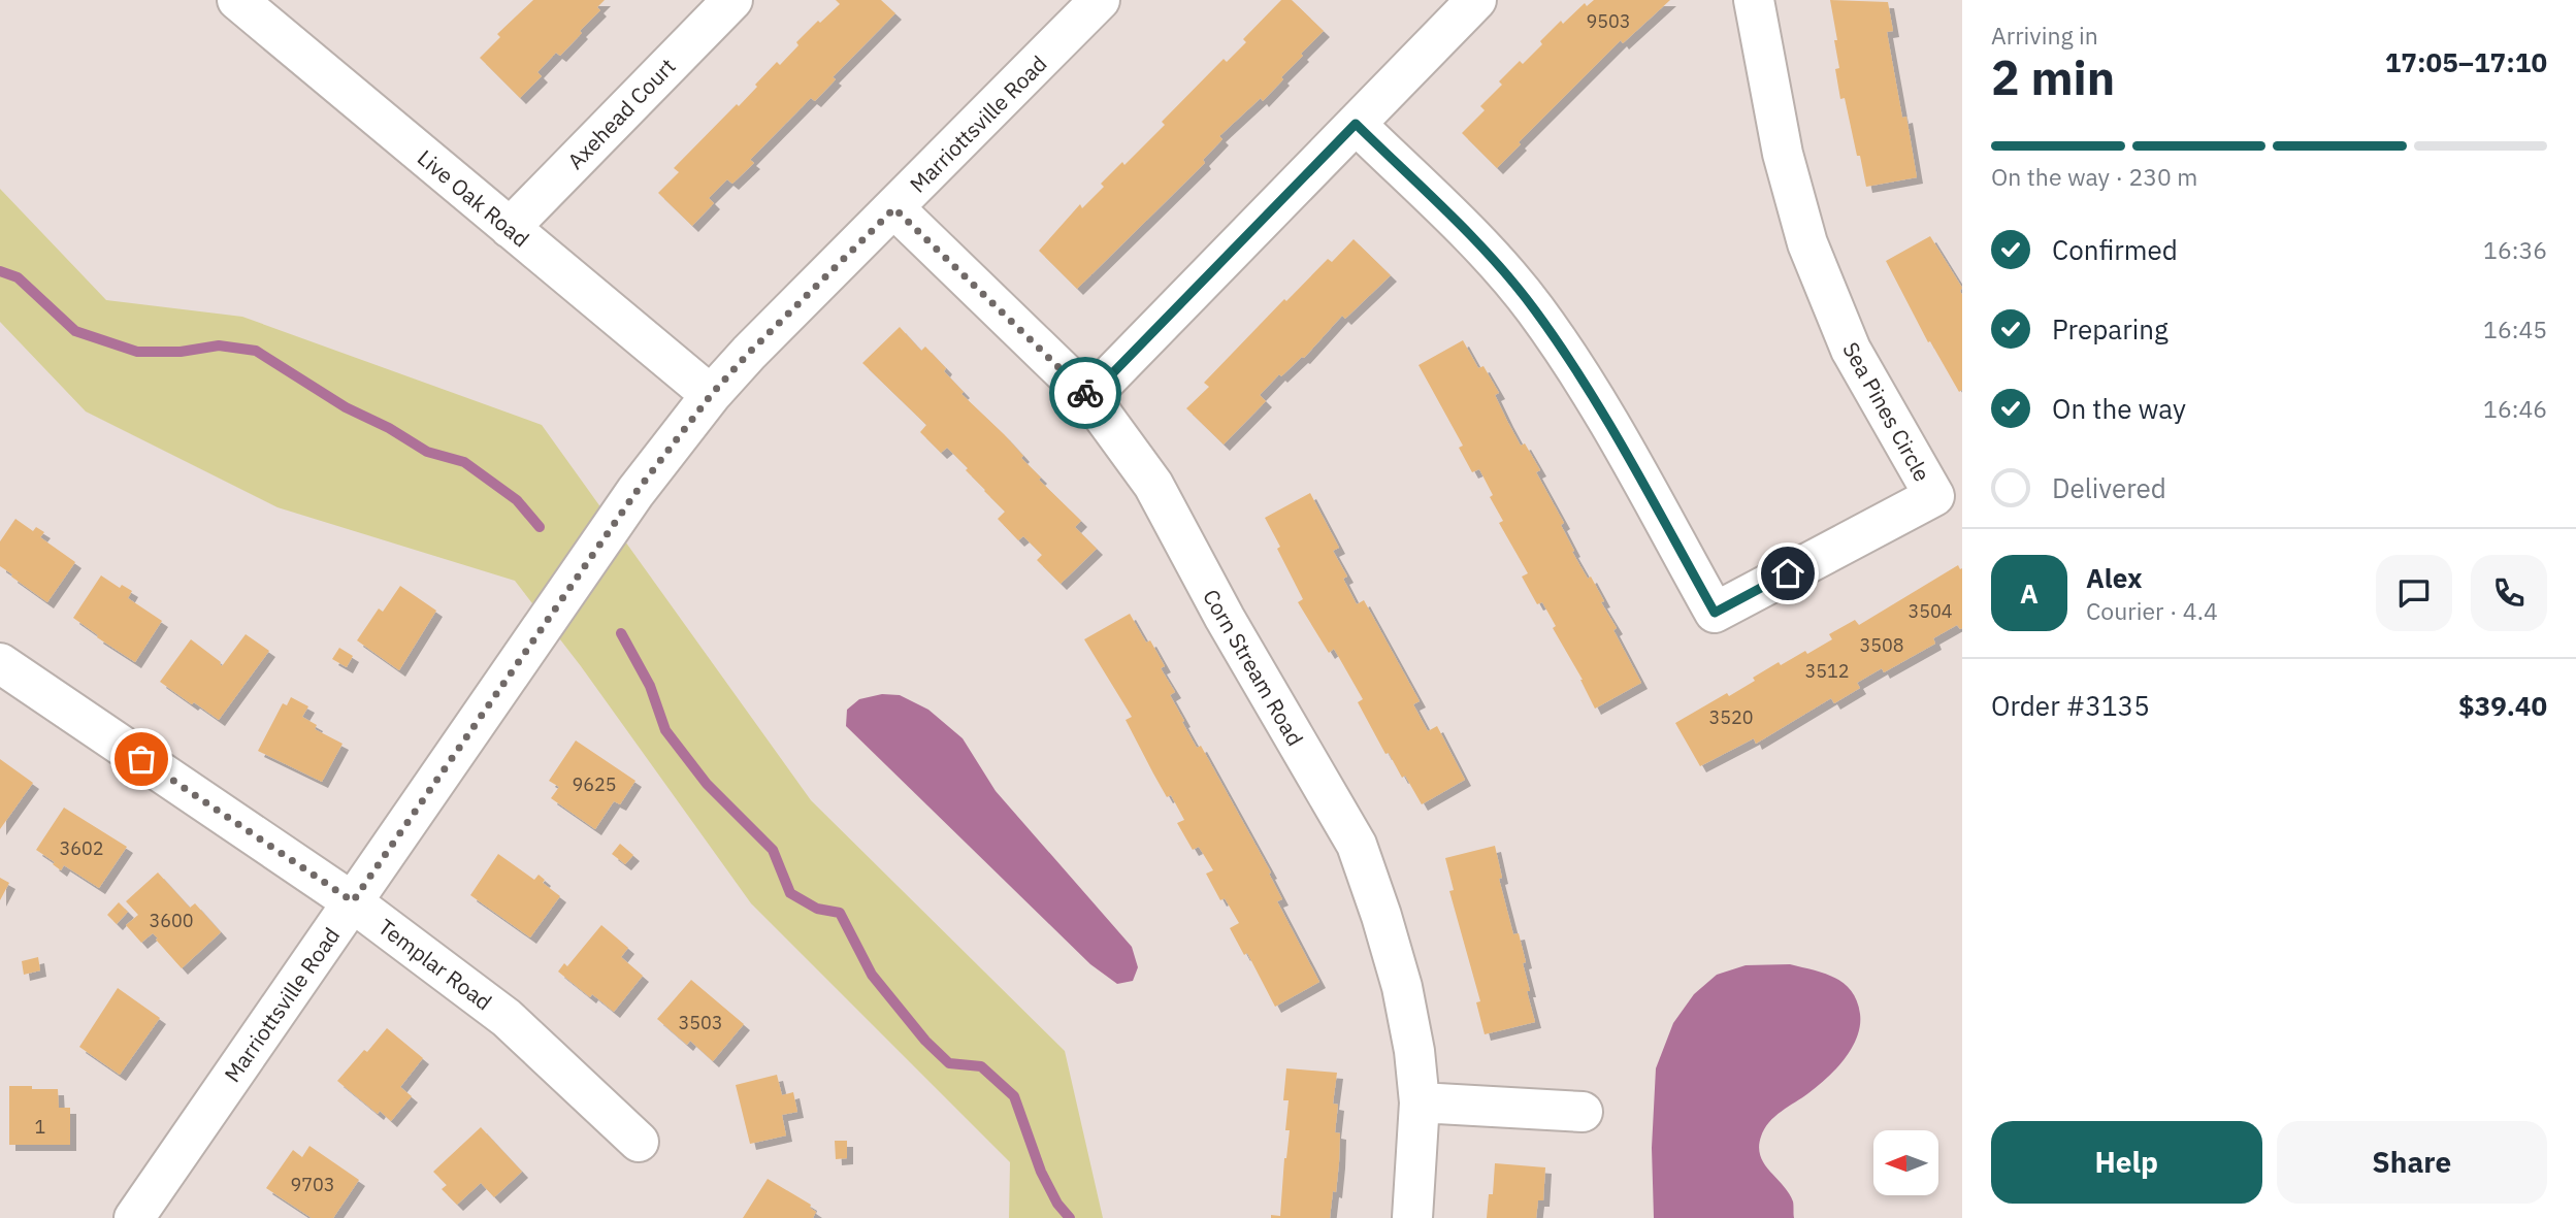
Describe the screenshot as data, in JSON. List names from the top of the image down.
{
  "streets": {
    "street": [
      "Axehead Court",
      "Marriottsville Road",
      "Live Oak Road",
      "Sea Pines Circle",
      "Corn Stream Road",
      "Templar Road"
    ]
  },
  "crossings": [
    ["Axehead Court", "Live Oak Road"],
    ["Marriottsville Road", "Live Oak Road"],
    ["Marriottsville Road", "Corn Stream Road"],
    ["Marriottsville Road", "Templar Road"]
  ],
  "house_numbers": [
    "9503",
    "3504",
    "3508",
    "3512",
    "3520",
    "9625",
    "3602",
    "3600",
    "3503",
    "1",
    "9703"
  ],
  "north": "left",
  "page": {
    "heading": ["2 min", "Arriving in", "17:05–17:10"],
    "panel": [
      "Alex",
      "Courier · 4.4",
      "Order #3135",
      "$39.40"
    ],
    "bar": "On the way · 230 m",
    "list": [
      ["Confirmed", "16:36"],
      ["Preparing", "16:45"],
      ["On the way", "16:46"],
      "Delivered"
    ],
    "round": "A",
    "buttons": ["Help", "Share"]
  }
}
